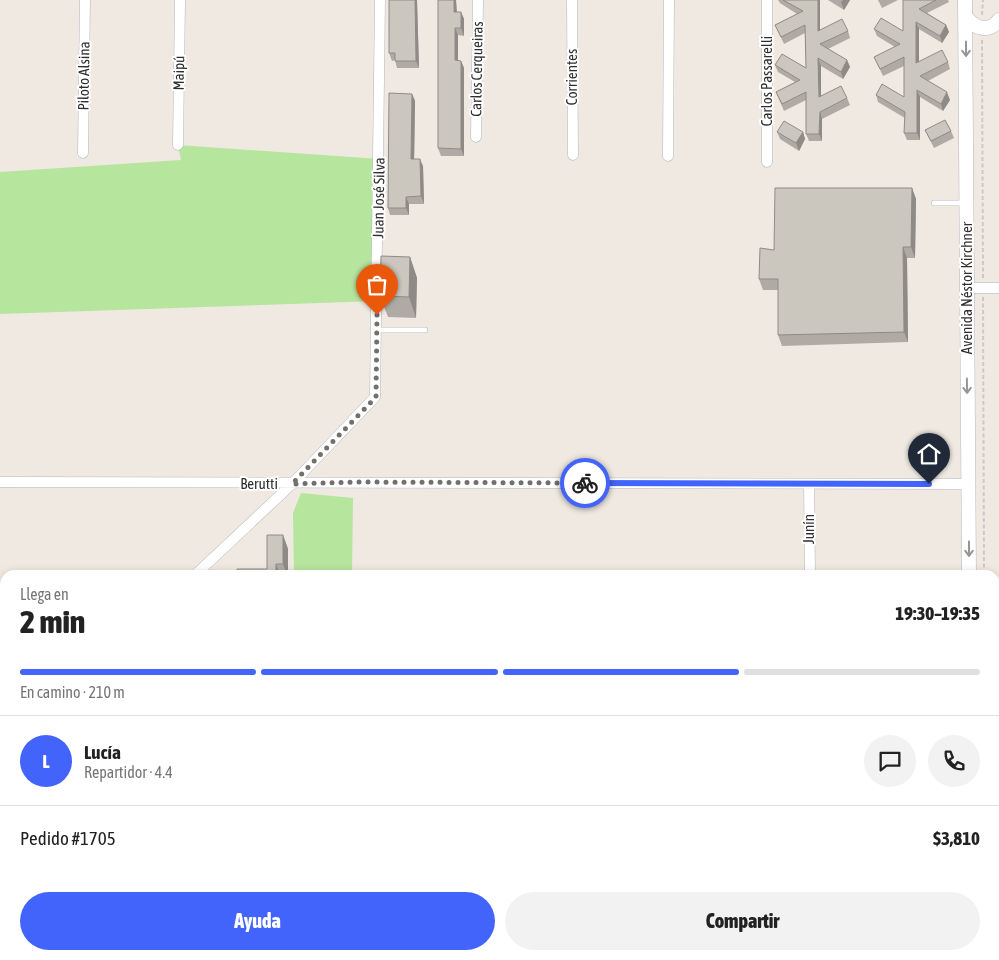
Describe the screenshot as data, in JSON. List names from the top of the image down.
{
  "streets": {
    "main road": ["Avenida Néstor Kirchner"],
    "street": [
      "Carlos Cerqueiras",
      "Maipú",
      "Piloto Alsina",
      "Corrientes",
      "Carlos Passarelli",
      "Juan José Silva",
      "Berutti",
      "Junín"
    ]
  },
  "crossings": [
    ["Juan José Silva", "Berutti"],
    ["Avenida Néstor Kirchner", "Berutti"],
    ["Berutti", "Junín"]
  ],
  "one_way": ["Avenida Néstor Kirchner"],
  "page": {
    "heading": ["2 min", "Llega en", "19:30–19:35"],
    "panel": [
      "Lucía",
      "Repartidor · 4.4",
      "Pedido #1705",
      "$3,810"
    ],
    "bar": "En camino · 210 m",
    "round": "L",
    "buttons": ["Ayuda", "Compartir"]
  }
}
